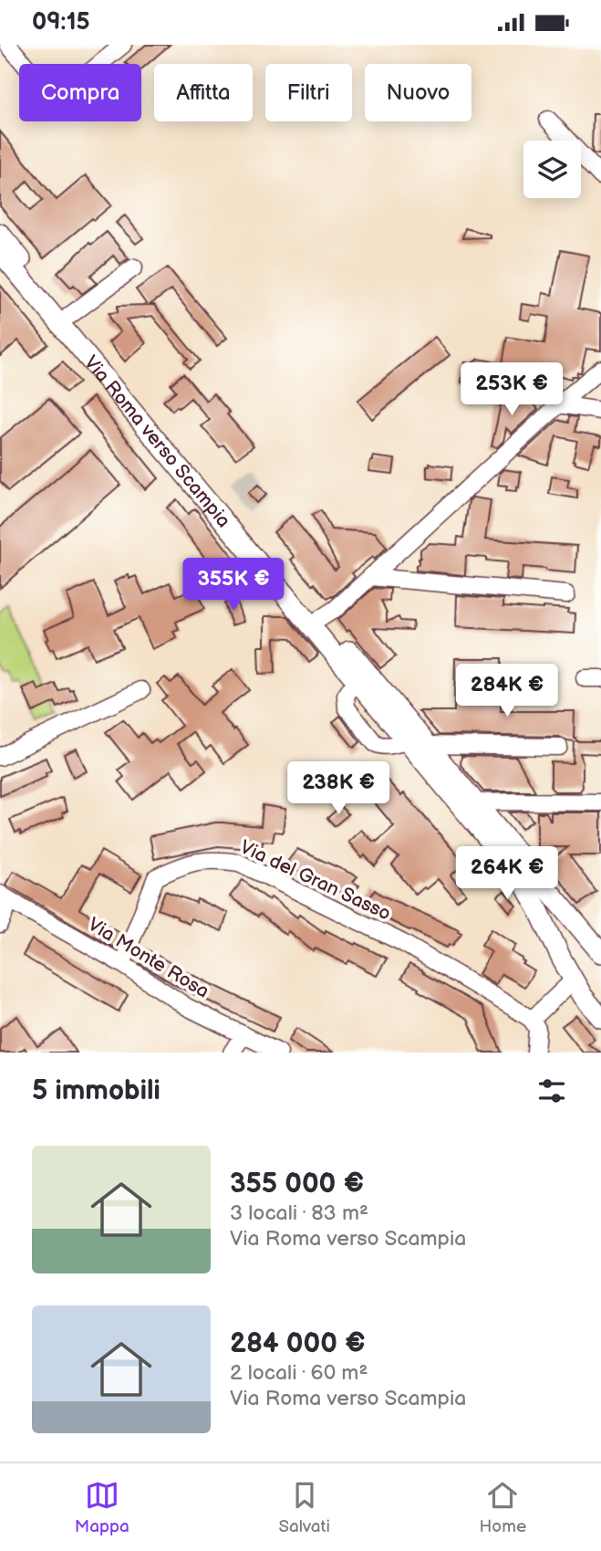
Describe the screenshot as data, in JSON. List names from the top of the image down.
{
  "streets": {
    "main road": ["Via Roma verso Scampia"],
    "street": ["Via del Gran Sasso", "Via Monte Rosa"]
  },
  "crossings": [
    ["Via del Gran Sasso", "Via Monte Rosa"]
  ],
  "page": {
    "status": "09:15",
    "chip": [
      "Compra",
      "Affitta",
      "Filtri",
      "Nuovo"
    ],
    "price": [
      "253K €",
      "355K €",
      "284K €",
      "238K €",
      "264K €"
    ],
    "heading": "5 immobili",
    "list": [
      {
        "name": "355 000 €",
        "note": "3 locali · 83 m² · Via Roma verso Scampia"
      },
      {
        "name": "284 000 €",
        "note": "2 locali · 60 m² · Via Roma verso Scampia"
      }
    ],
    "tabs": ["Mappa", "Salvati", "Home"]
  }
}
